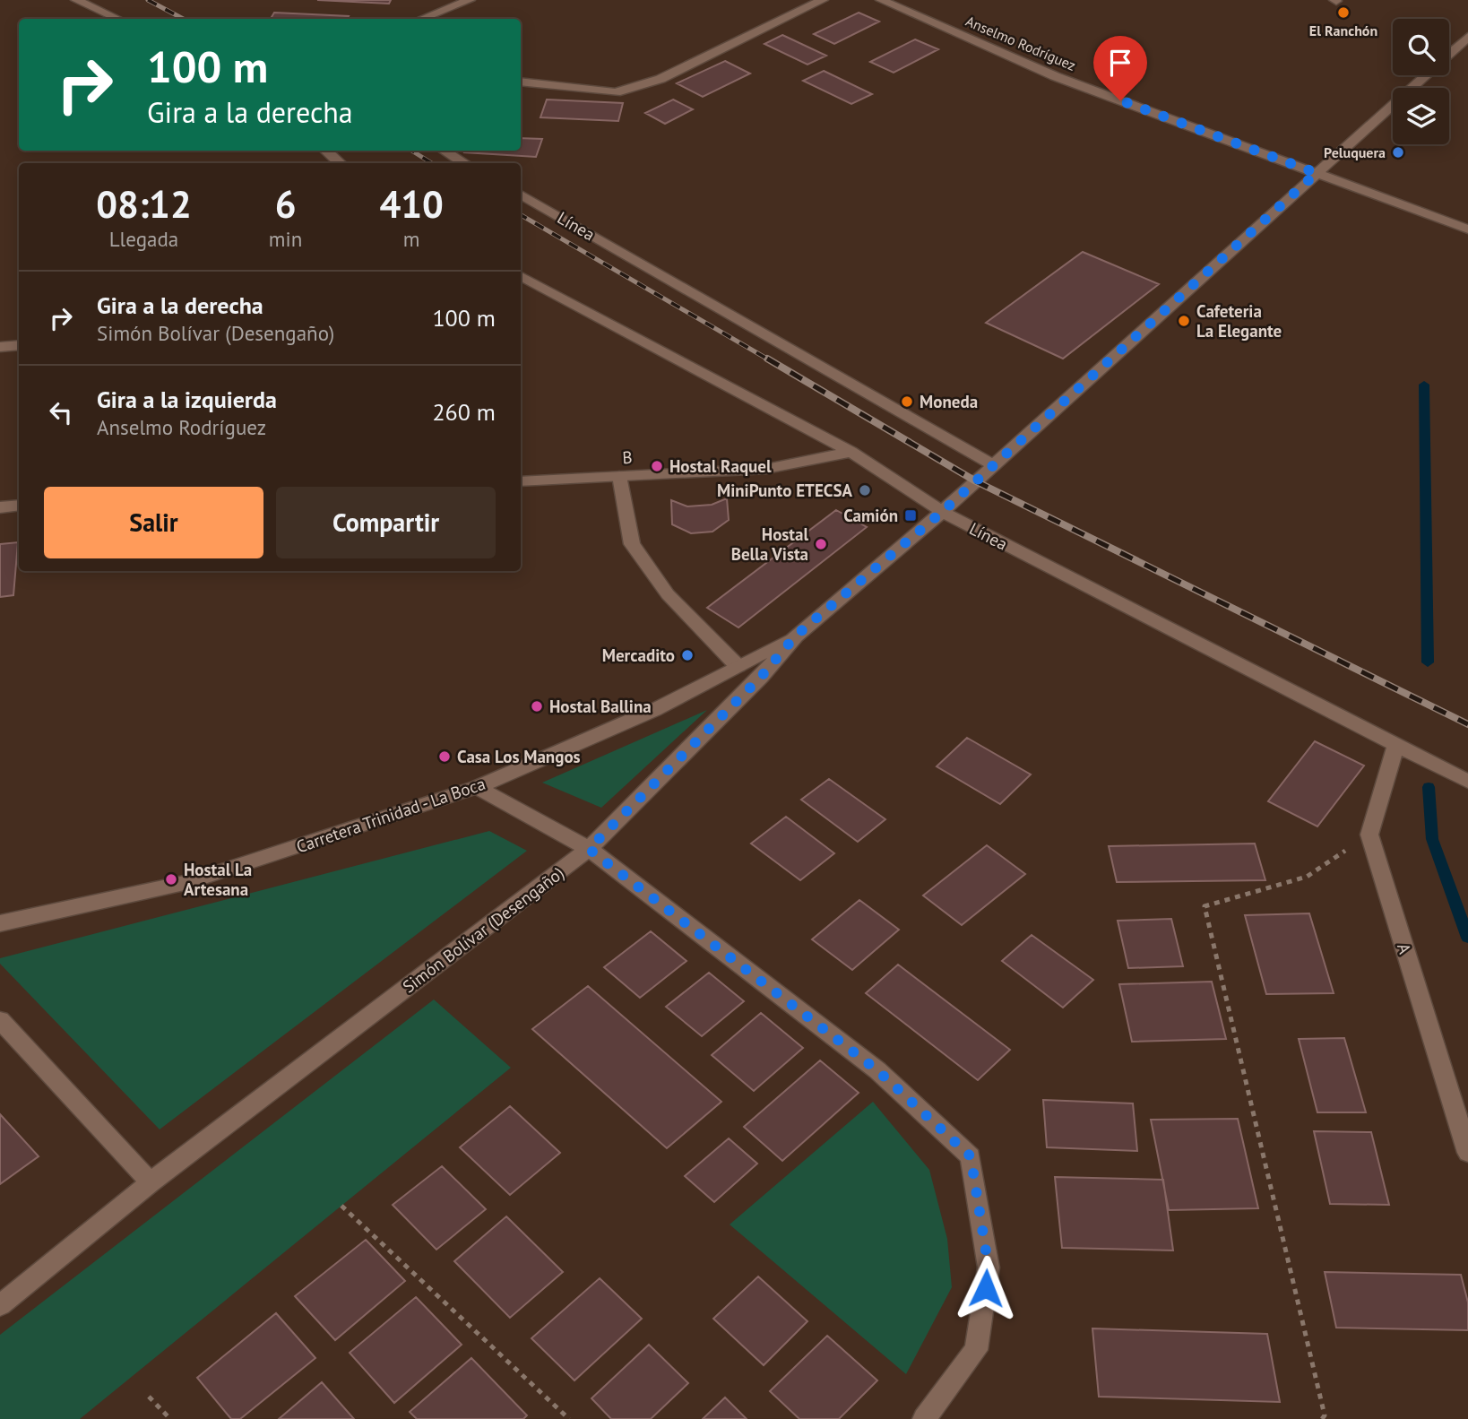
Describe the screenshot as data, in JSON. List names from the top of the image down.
{
  "streets": {
    "street": [
      "Anselmo Rodríguez",
      "Línea",
      "B",
      "Carretera Trinidad - La Boca",
      "Simón Bolívar (Desengaño)",
      "A"
    ]
  },
  "crossings": [
    ["Anselmo Rodríguez", "Simón Bolívar (Desengaño)"],
    ["Línea", "B"],
    ["Línea", "Simón Bolívar (Desengaño)"],
    ["Carretera Trinidad - La Boca", "Simón Bolívar (Desengaño)"]
  ],
  "places": {
    "other": [
      "El Ranchón",
      "Peluquera",
      "Cafeteria La Elegante",
      "Moneda",
      "Hostal Raquel",
      "MiniPunto ETECSA",
      "Hostal Bella Vista",
      "Mercadito",
      "Hostal Ballina",
      "Casa Los Mangos",
      "Hostal La Artesana"
    ],
    "transit": ["Camión"]
  },
  "page": {
    "turn": ["100 m", "Gira a la derecha"],
    "eta": [
      "08:12",
      "Llegada",
      "6",
      "min",
      "410",
      "m"
    ],
    "list": [
      {
        "name": "Gira a la derecha",
        "note": "Simón Bolívar (Desengaño)",
        "value": "100 m"
      },
      {
        "name": "Gira a la izquierda",
        "note": "Anselmo Rodríguez",
        "value": "260 m"
      }
    ],
    "buttons": ["Salir", "Compartir"]
  }
}
